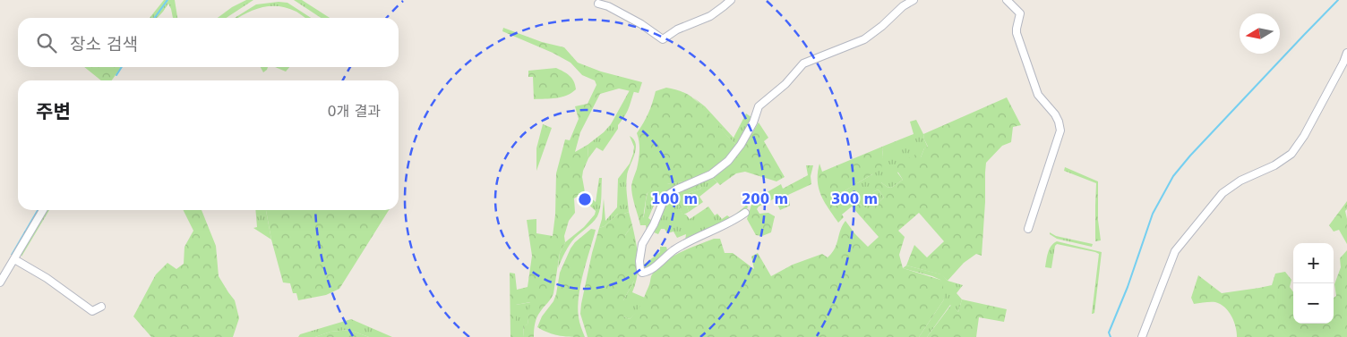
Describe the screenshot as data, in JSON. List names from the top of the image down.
{
  "north": "left",
  "page": {
    "search": "장소 검색",
    "heading": ["주변", "0개 결과"],
    "map_buttons": ["+", "−"]
  },
  "rings": ["100 m", "200 m", "300 m"]
}
